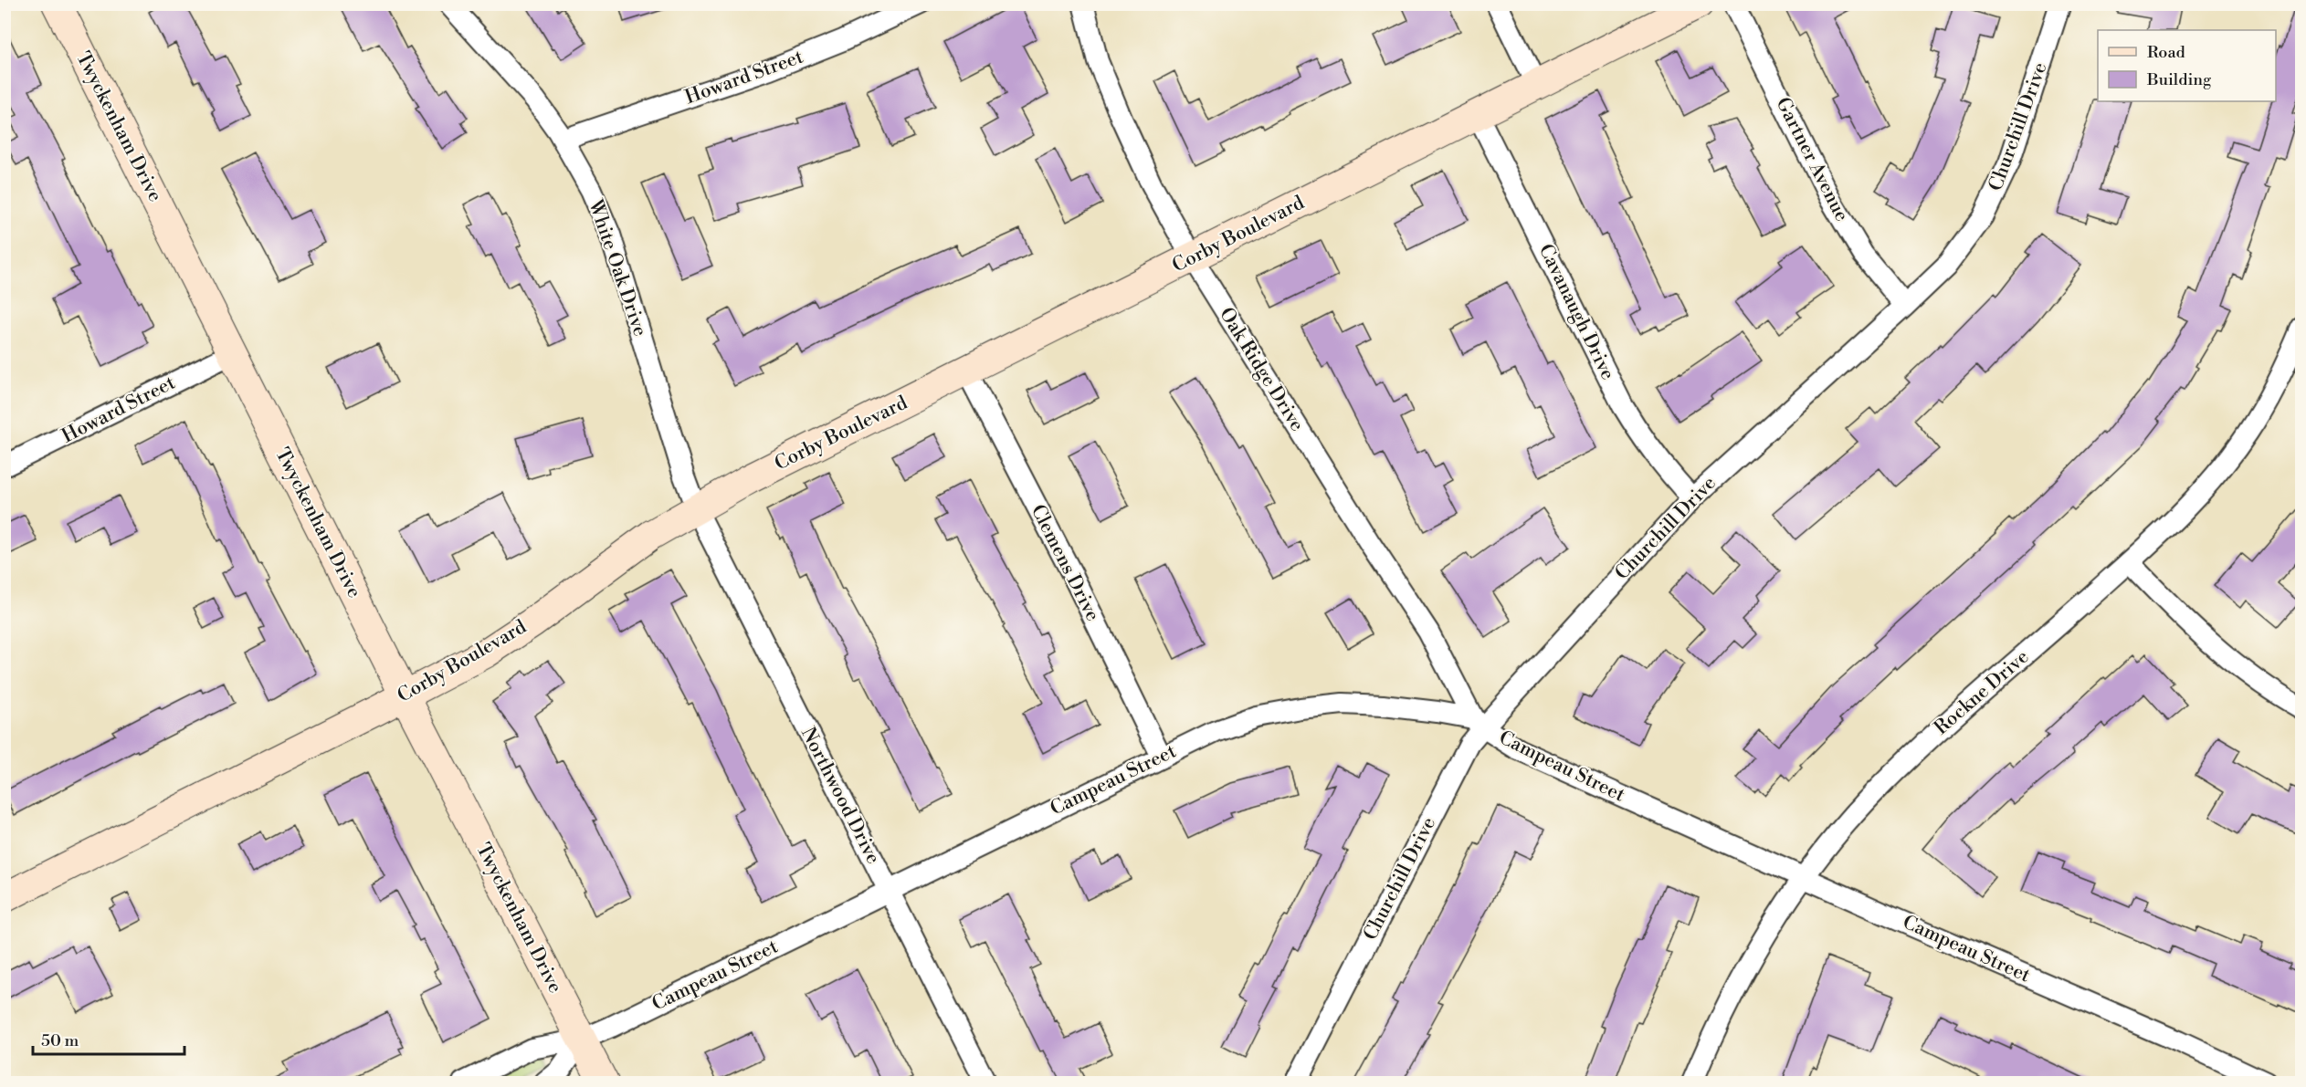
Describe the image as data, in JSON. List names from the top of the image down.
{
  "streets": {
    "street": [
      "Howard Street",
      "Twyckenham Drive",
      "Churchill Drive",
      "Gartner Avenue",
      "Corby Boulevard",
      "White Oak Drive",
      "Cavanaugh Drive",
      "Oak Ridge Drive",
      "Clemens Drive",
      "Rockne Drive",
      "Campeau Street",
      "Northwood Drive"
    ]
  },
  "crossings": [
    ["Howard Street", "Twyckenham Drive"],
    ["Howard Street", "White Oak Drive"],
    ["Twyckenham Drive", "Corby Boulevard"],
    ["Twyckenham Drive", "Campeau Street"],
    ["Churchill Drive", "Gartner Avenue"],
    ["Churchill Drive", "Cavanaugh Drive"],
    ["Churchill Drive", "Oak Ridge Drive"],
    ["Churchill Drive", "Campeau Street"],
    ["Corby Boulevard", "White Oak Drive"],
    ["Corby Boulevard", "Cavanaugh Drive"],
    ["Corby Boulevard", "Oak Ridge Drive"],
    ["Corby Boulevard", "Clemens Drive"],
    ["Corby Boulevard", "Northwood Drive"],
    ["White Oak Drive", "Northwood Drive"],
    ["Oak Ridge Drive", "Campeau Street"],
    ["Clemens Drive", "Campeau Street"],
    ["Rockne Drive", "Campeau Street"],
    ["Campeau Street", "Northwood Drive"]
  ],
  "legend": ["Road", "Building"],
  "scale_bar": "50 m"
}
